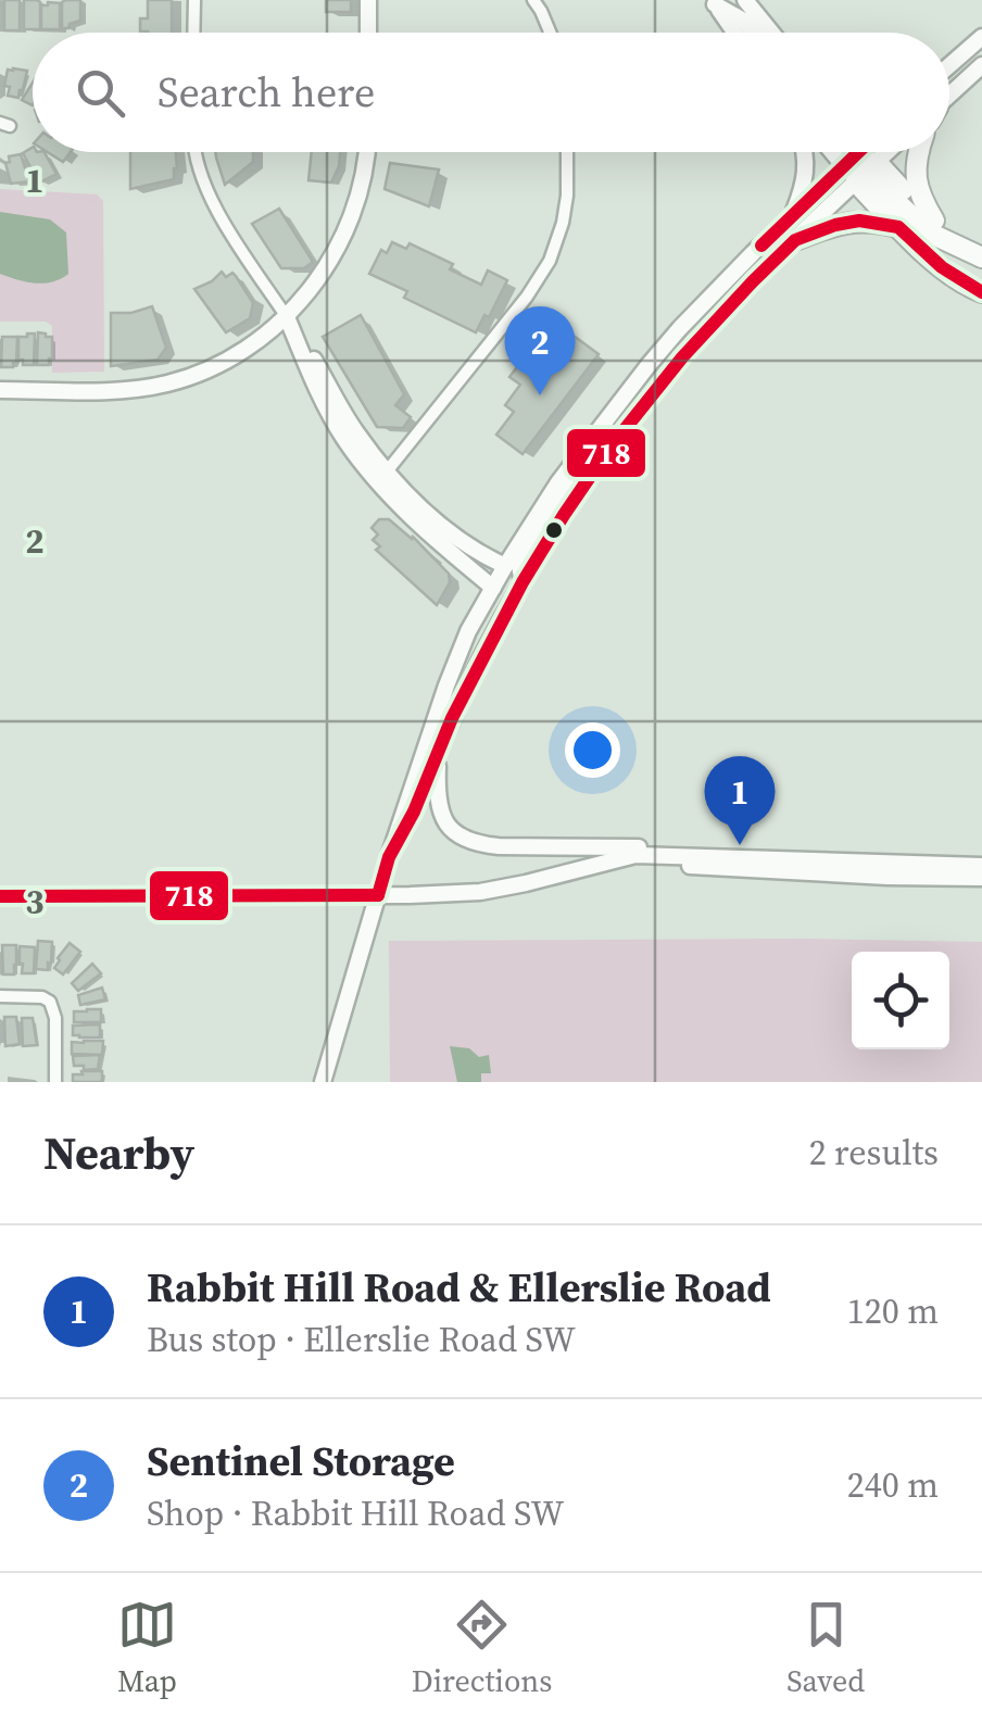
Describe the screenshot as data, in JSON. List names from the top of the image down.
{
  "lines": ["transit line 718"],
  "page": {
    "search": "Search here",
    "pins": ["2", "1"],
    "heading": ["Nearby", "2 results"],
    "list": [
      {
        "mark": "1",
        "name": "Rabbit Hill Road & Ellerslie Road",
        "note": "Bus stop · Ellerslie Road SW",
        "value": "120 m"
      },
      {
        "mark": "2",
        "name": "Sentinel Storage",
        "note": "Shop · Rabbit Hill Road SW",
        "value": "240 m"
      }
    ],
    "nav": ["Map", "Directions", "Saved"]
  },
  "grid": {
    "rows": ["1", "2", "3"]
  }
}
